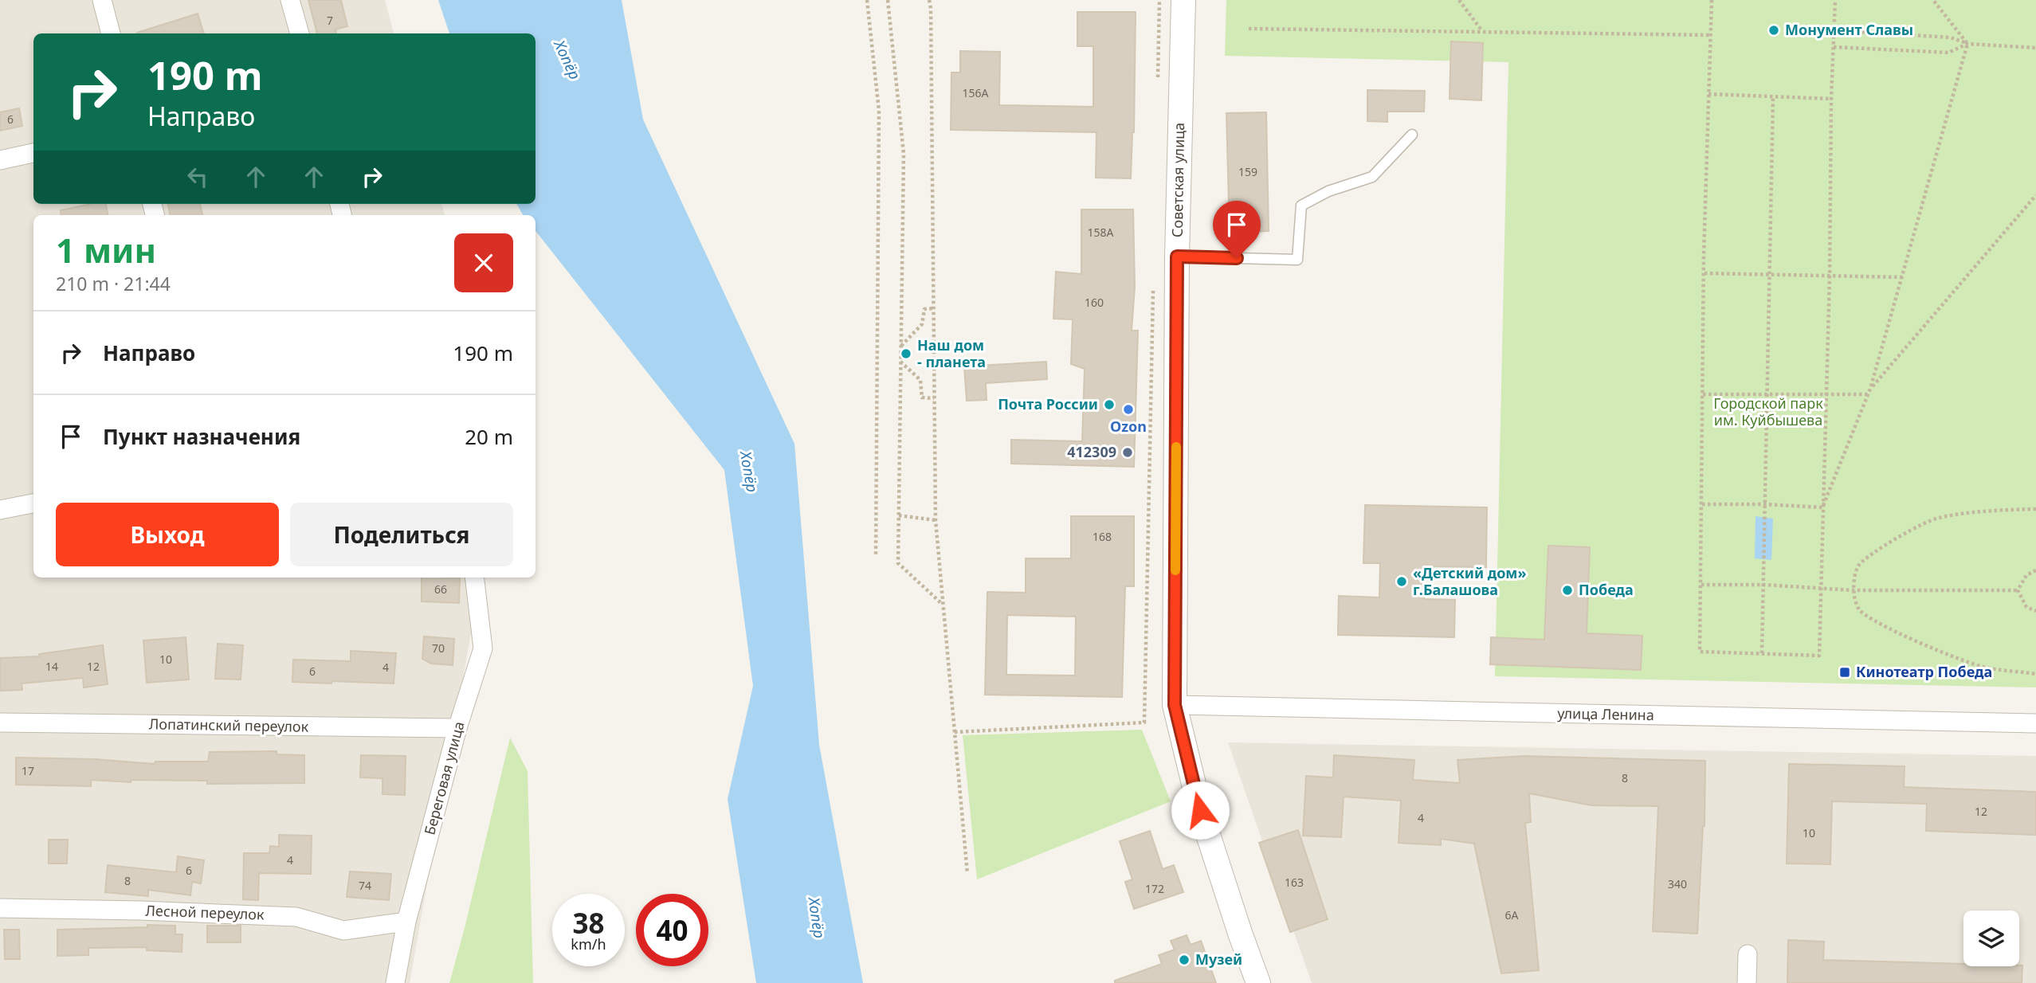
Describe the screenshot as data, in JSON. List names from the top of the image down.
{
  "streets": {
    "street": [
      "Советская улица",
      "улица Ленина",
      "Лопатинский переулок",
      "Береговая улица",
      "Лесной переулок"
    ]
  },
  "crossings": [
    ["Советская улица", "улица Ленина"],
    ["Лопатинский переулок", "Береговая улица"],
    ["Береговая улица", "Лесной переулок"]
  ],
  "water": ["Хопёр"],
  "parks": ["Городской парк им. Куйбышева"],
  "places": {
    "other": [
      "Монумент Славы",
      "Наш дом - планета",
      "Почта России",
      "Ozon",
      "412309",
      "«Детский дом» г.Балашова",
      "Победа",
      "Музей"
    ],
    "transit": ["Кинотеатр Победа"]
  },
  "house_numbers": [
    "7",
    "156А",
    "6",
    "159",
    "158А",
    "160",
    "168",
    "66",
    "70",
    "10",
    "14",
    "12",
    "4",
    "6",
    "17",
    "8",
    "12",
    "4",
    "10",
    "4",
    "6",
    "8",
    "163",
    "340",
    "74",
    "172",
    "6А"
  ],
  "page": {
    "turn": ["190 m", "Направо"],
    "heading": ["1 мин", "210 m · 21:44"],
    "list": [
      {
        "name": "Направо",
        "value": "190 m"
      },
      {
        "name": "Пункт назначения",
        "value": "20 m"
      }
    ],
    "buttons": ["Выход", "Поделиться"],
    "speed": "38 km/h",
    "limit": "40"
  }
}
